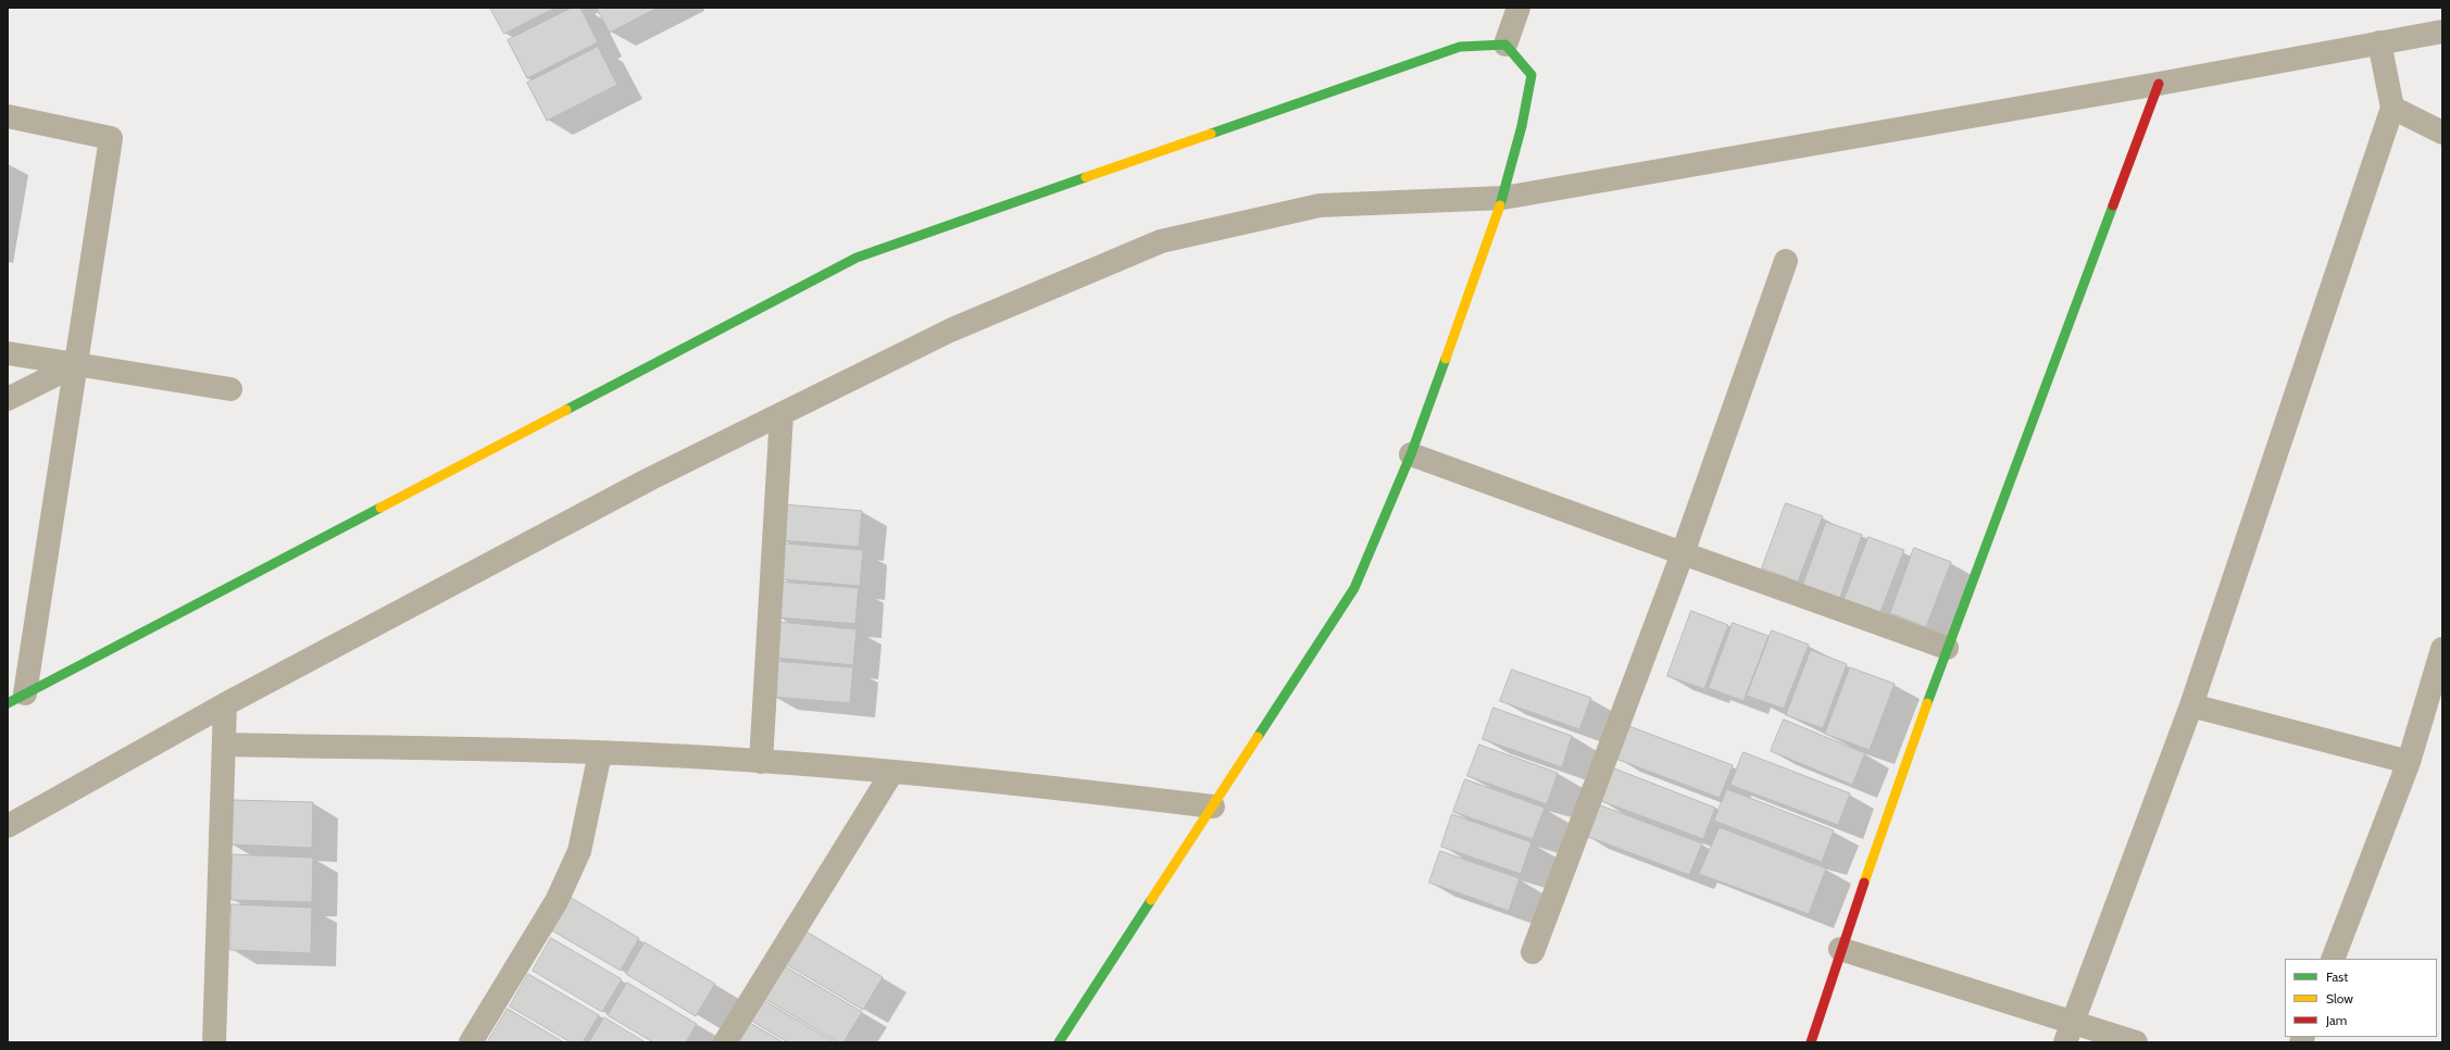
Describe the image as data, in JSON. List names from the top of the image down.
{
  "legend": ["Fast", "Slow", "Jam"]
}
